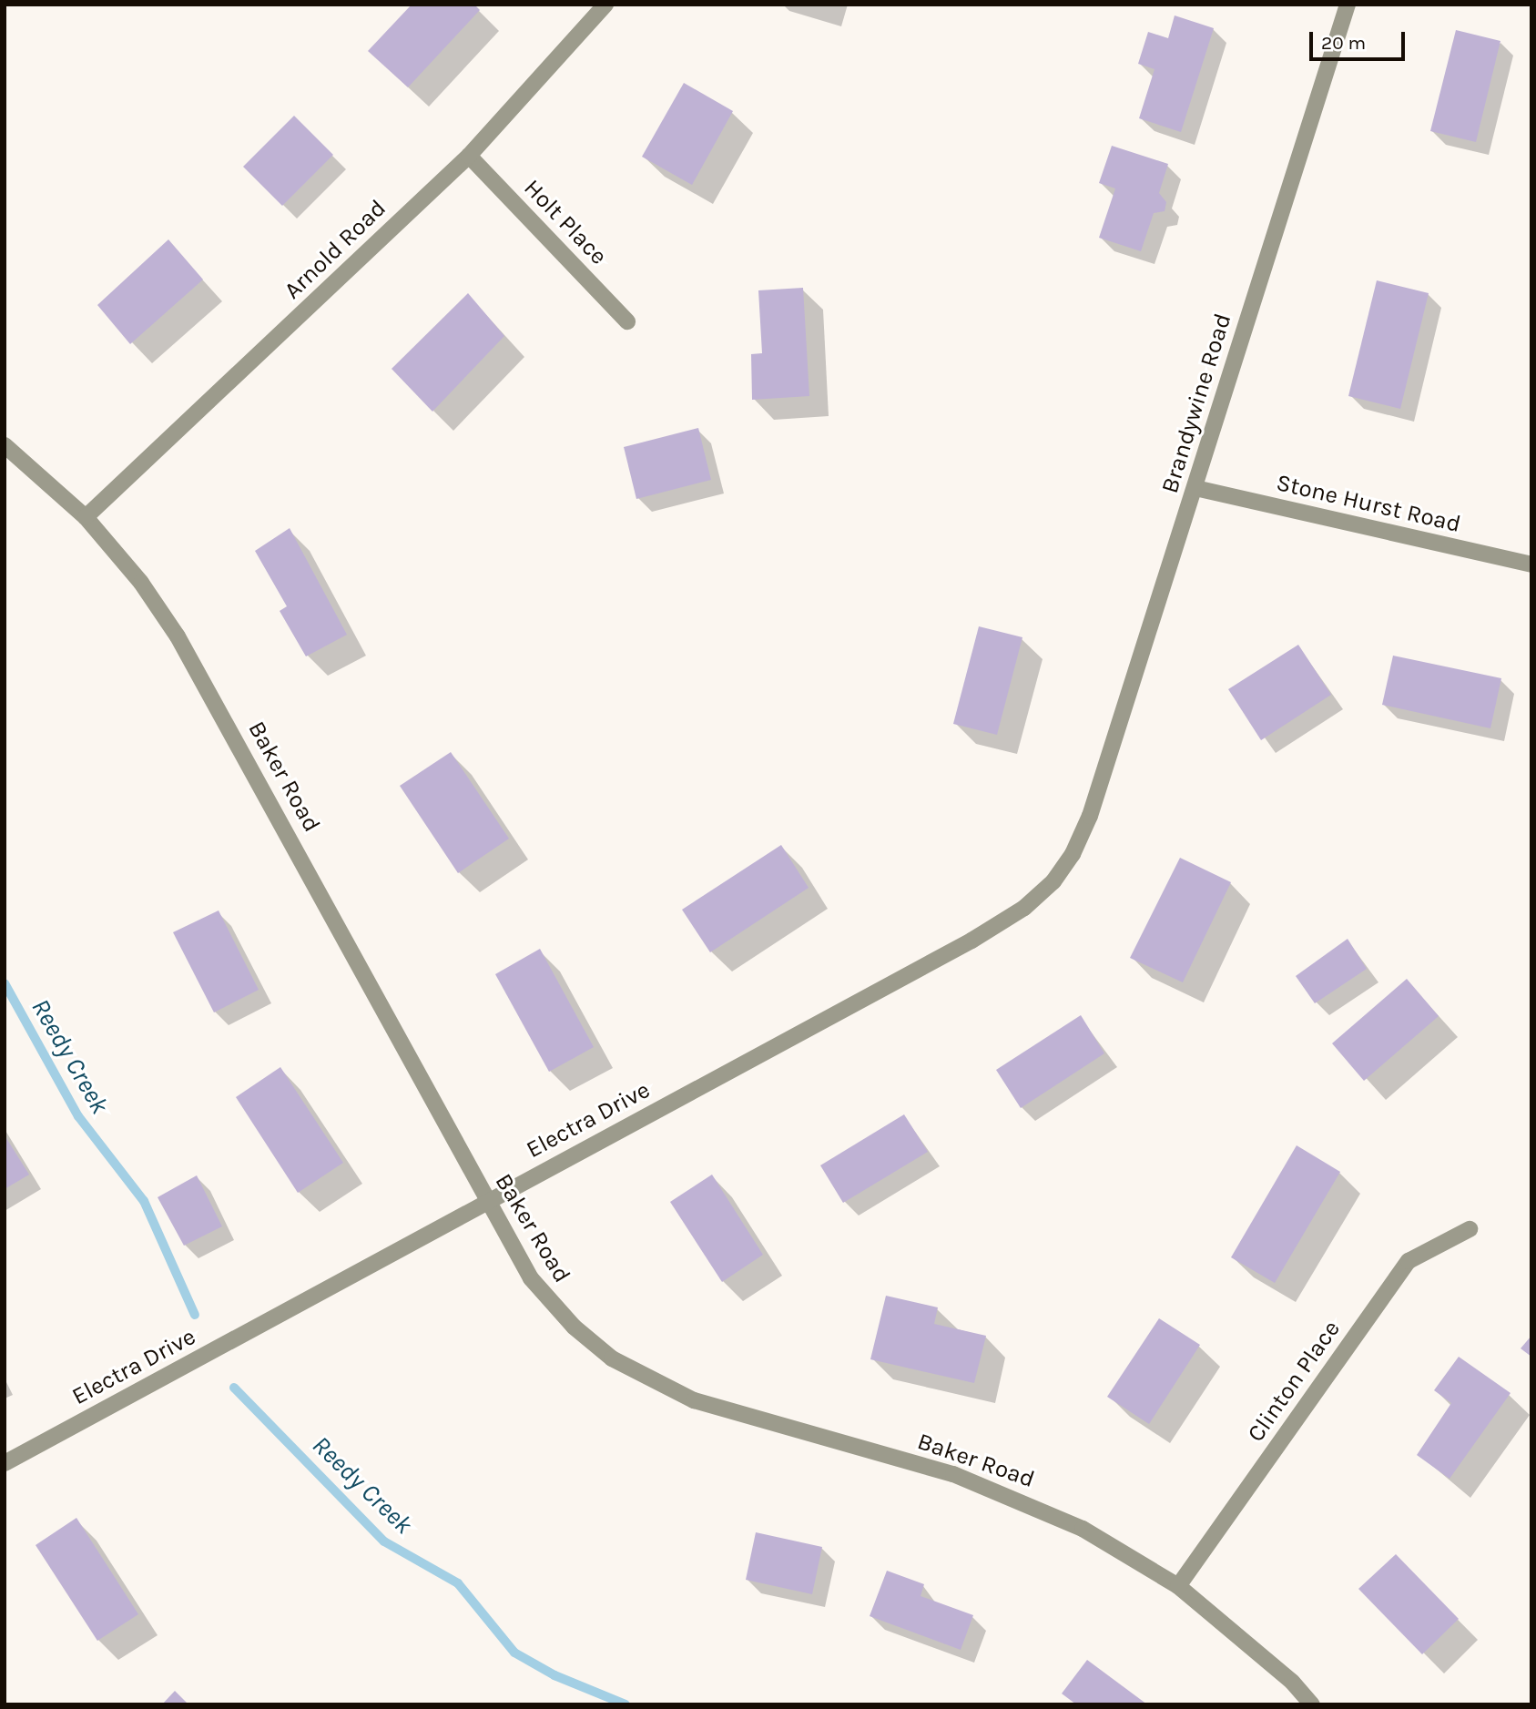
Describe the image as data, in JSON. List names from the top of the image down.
{
  "streets": {
    "street": [
      "Holt Place",
      "Arnold Road",
      "Brandywine Road",
      "Stone Hurst Road",
      "Baker Road",
      "Electra Drive",
      "Clinton Place"
    ]
  },
  "crossings": [
    ["Holt Place", "Arnold Road"],
    ["Arnold Road", "Baker Road"],
    ["Brandywine Road", "Stone Hurst Road"],
    ["Brandywine Road", "Electra Drive"],
    ["Baker Road", "Electra Drive"],
    ["Baker Road", "Clinton Place"]
  ],
  "water": ["Reedy Creek"],
  "scale_bar": "20 m"
}
